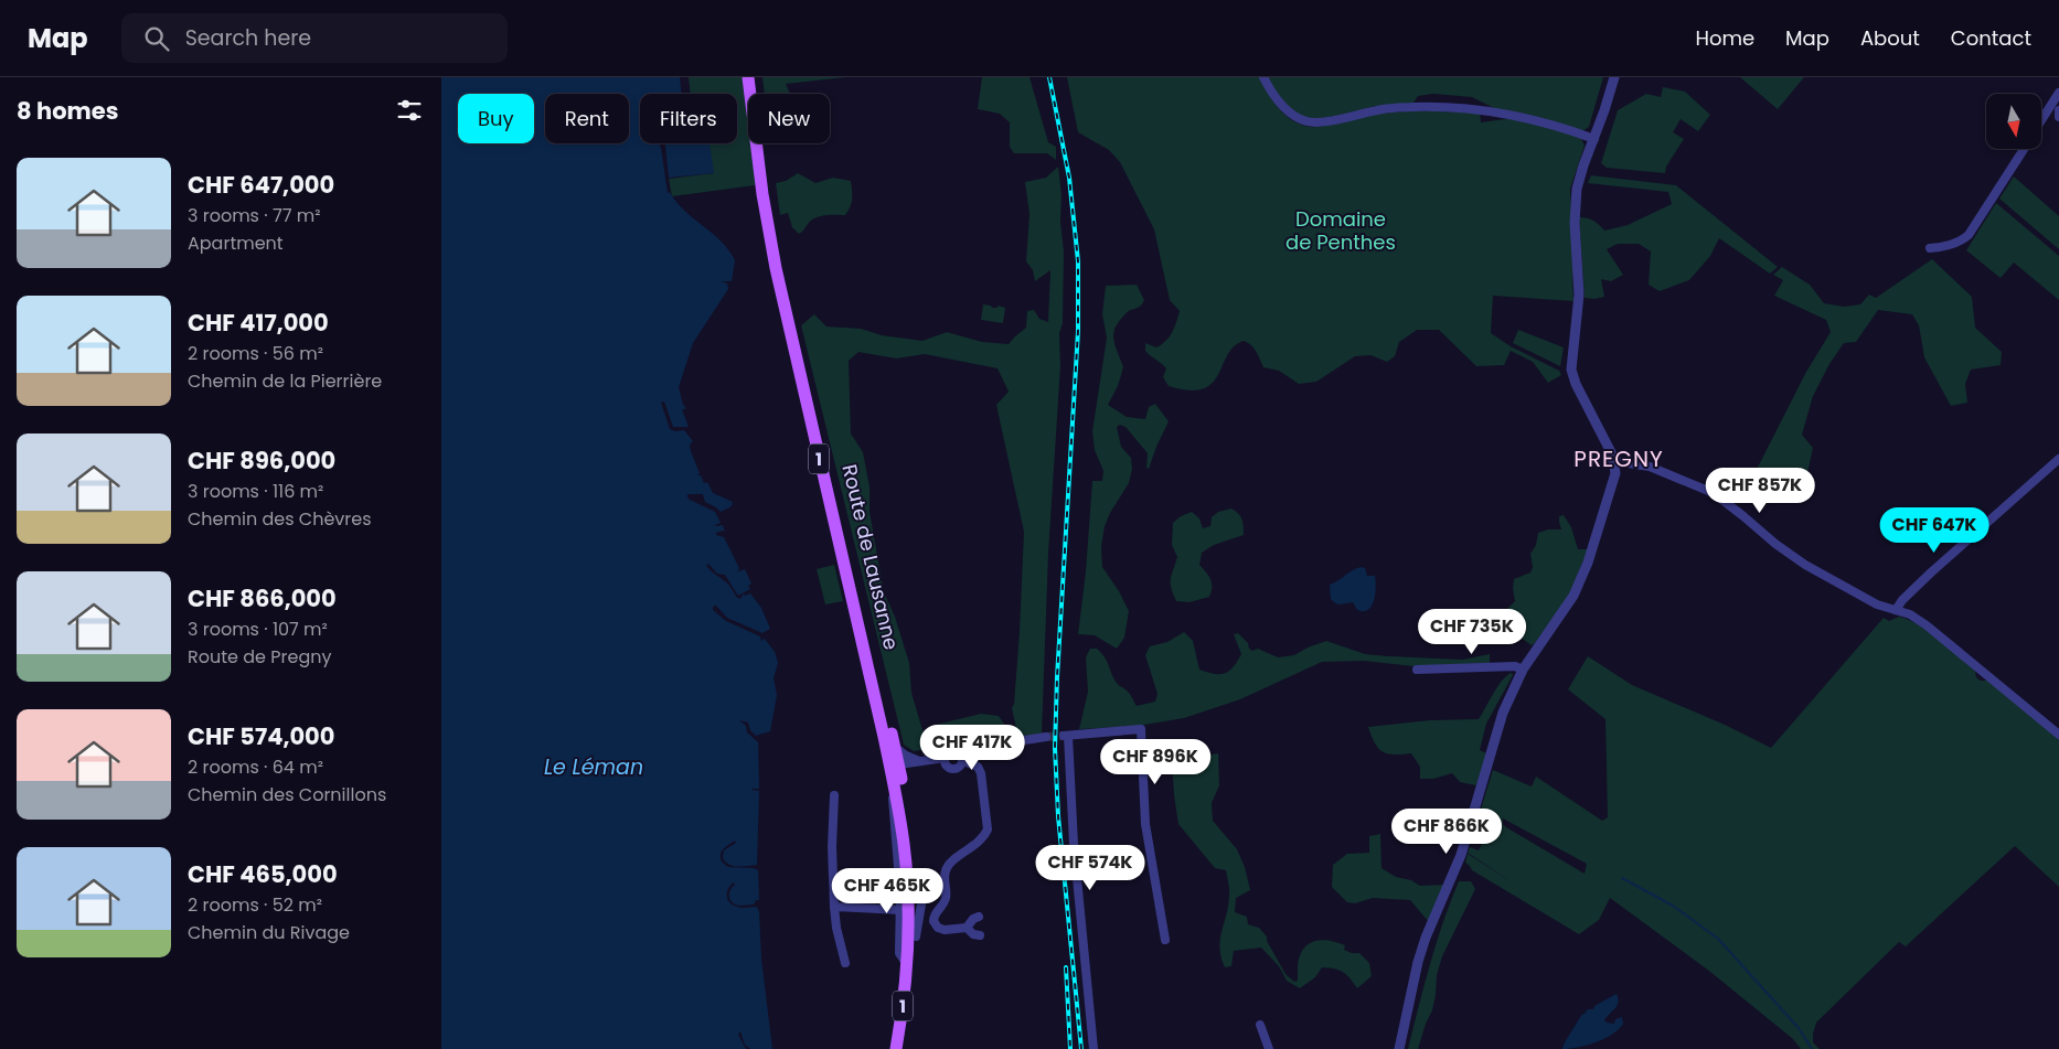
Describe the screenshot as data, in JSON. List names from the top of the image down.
{
  "streets": {
    "main road": ["1", "Route de Lausanne"]
  },
  "districts": ["PREGNY"],
  "water": ["Le Léman"],
  "parks": ["Domaine de Penthes"],
  "north": "bottom",
  "page": {
    "header": "Map",
    "search": "Search here",
    "nav": [
      "Home",
      "Map",
      "About",
      "Contact"
    ],
    "heading": "8 homes",
    "chip": [
      "Buy",
      "Rent",
      "Filters",
      "New"
    ],
    "list": [
      {
        "name": "CHF 647,000",
        "note": "3 rooms · 77 m² · Apartment"
      },
      {
        "name": "CHF 417,000",
        "note": "2 rooms · 56 m² · Chemin de la Pierrière"
      },
      {
        "name": "CHF 896,000",
        "note": "3 rooms · 116 m² · Chemin des Chèvres"
      },
      {
        "name": "CHF 866,000",
        "note": "3 rooms · 107 m² · Route de Pregny"
      },
      {
        "name": "CHF 574,000",
        "note": "2 rooms · 64 m² · Chemin des Cornillons"
      },
      {
        "name": "CHF 465,000",
        "note": "2 rooms · 52 m² · Chemin du Rivage"
      }
    ],
    "price": [
      "CHF 857K",
      "CHF 647K",
      "CHF 735K",
      "CHF 417K",
      "CHF 896K",
      "CHF 866K",
      "CHF 574K",
      "CHF 465K"
    ]
  }
}
